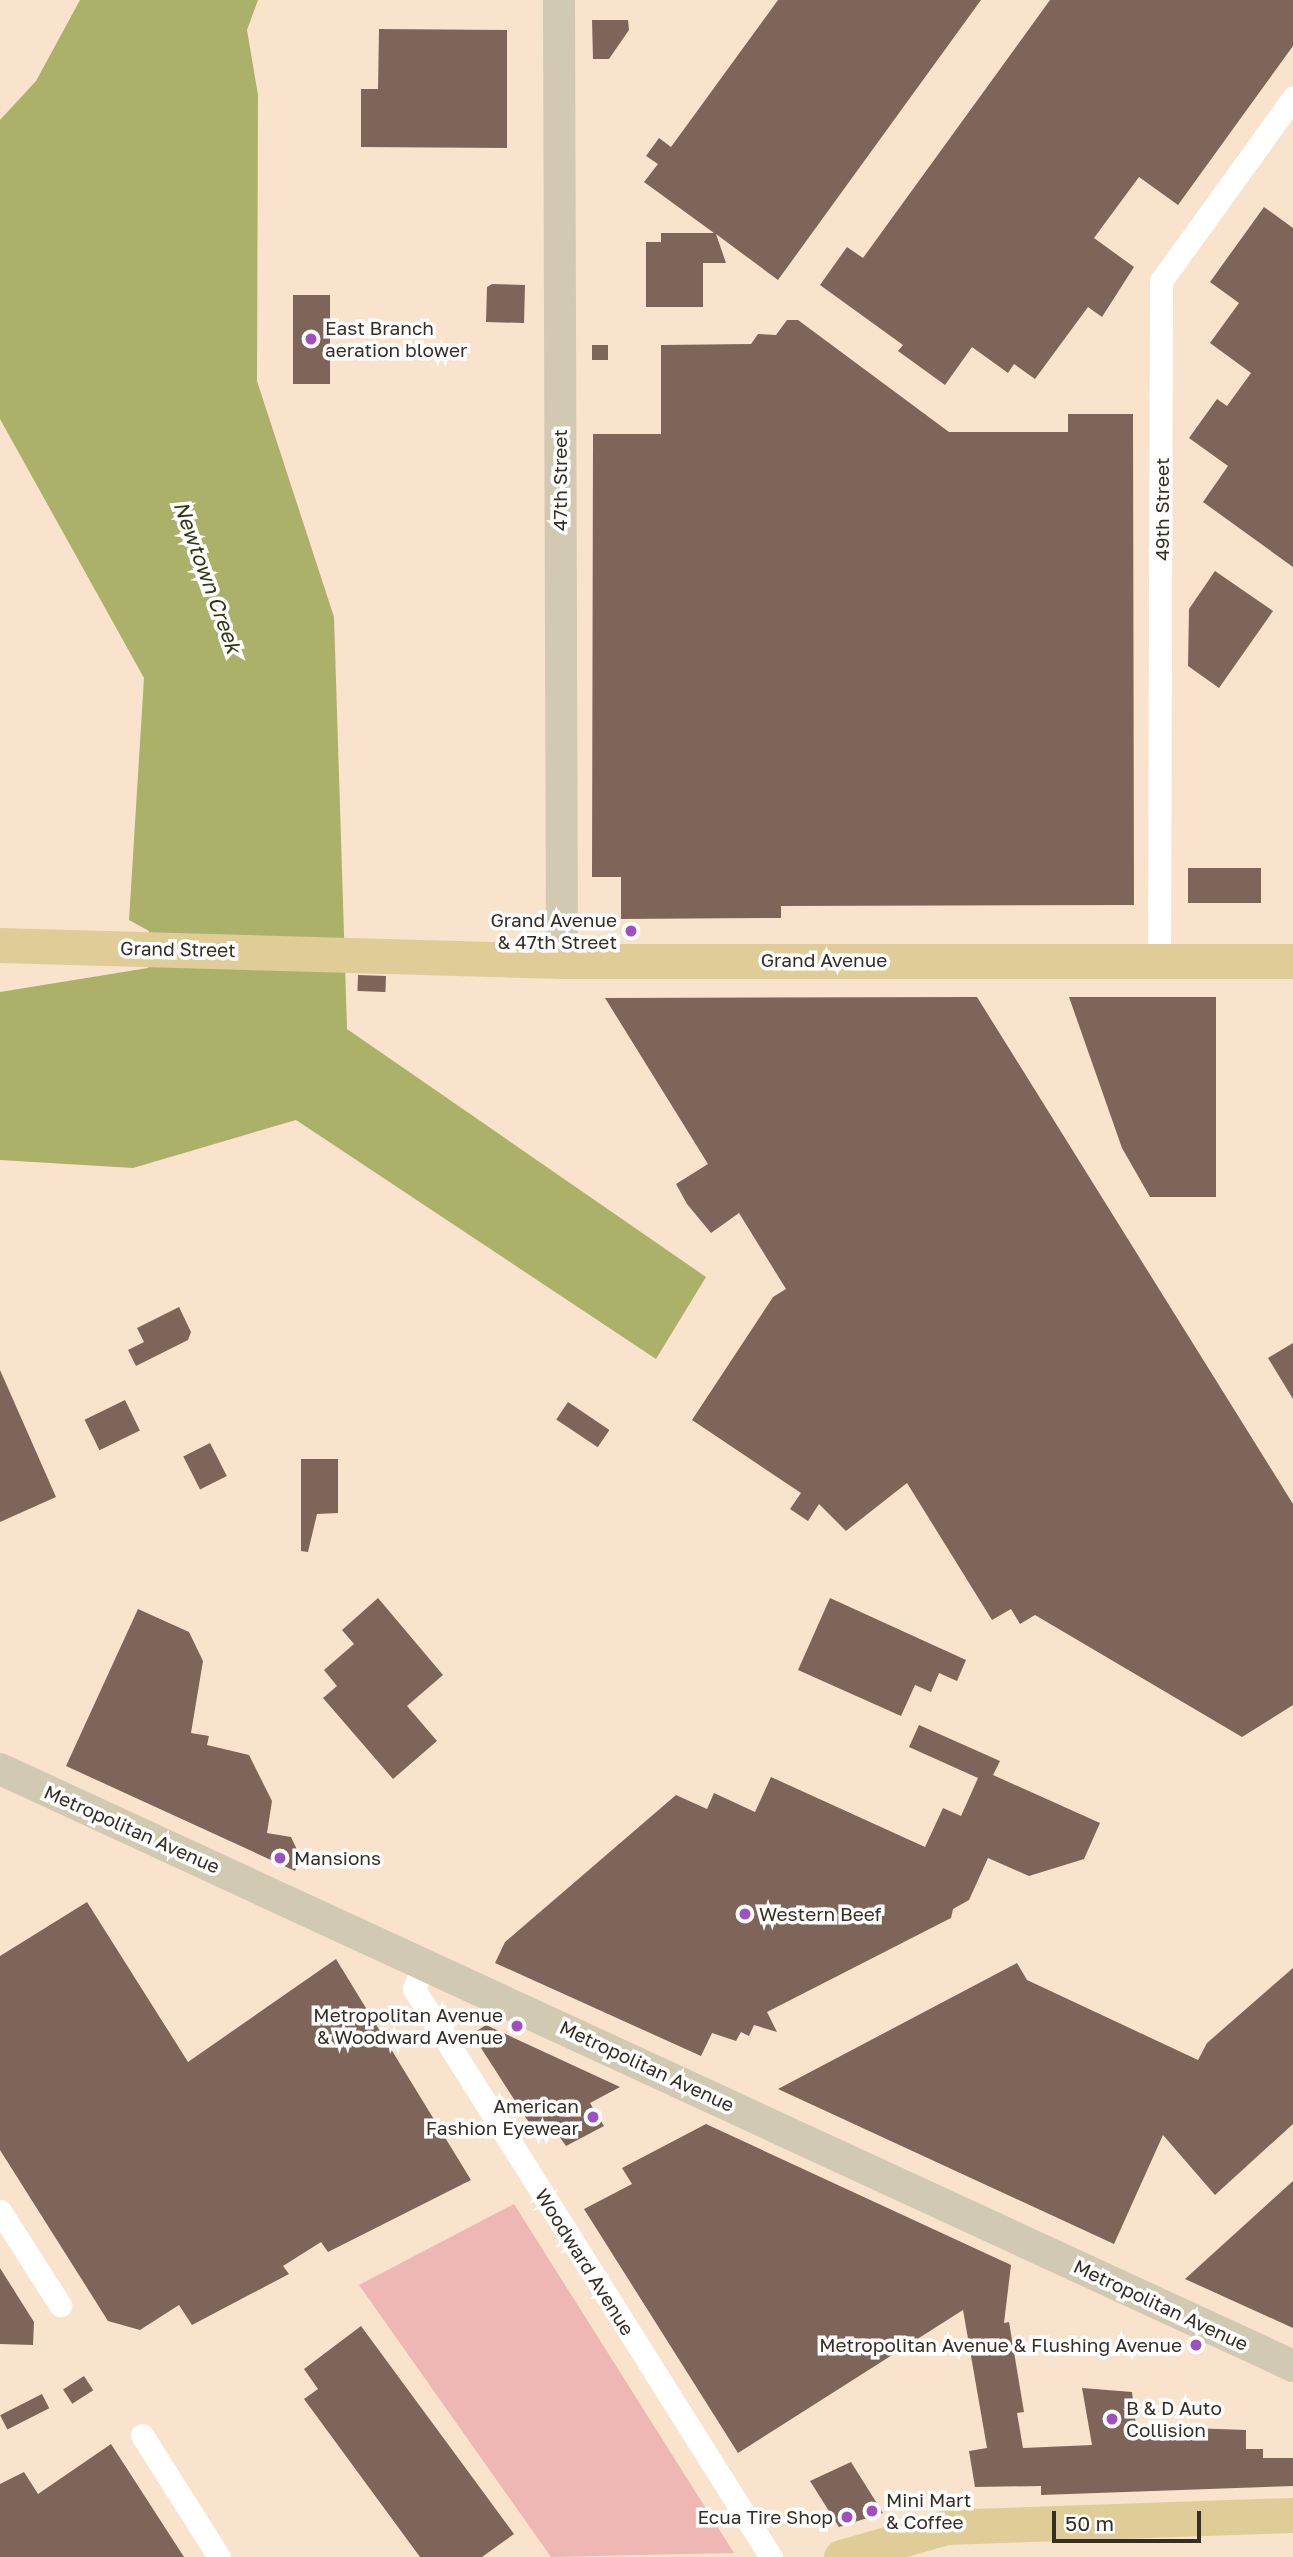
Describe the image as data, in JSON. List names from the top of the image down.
{
  "streets": {
    "main road": [
      "47th Street",
      "Grand Street",
      "Grand Avenue",
      "Metropolitan Avenue"
    ],
    "street": ["49th Street", "Woodward Avenue"]
  },
  "crossings": [
    ["47th Street", "Grand Avenue"],
    ["49th Street", "Grand Avenue"],
    ["Grand Street", "Grand Avenue"],
    ["Metropolitan Avenue", "Woodward Avenue"]
  ],
  "water": ["Newtown Creek"],
  "places": [
    "East Branch aeration blower",
    "Grand Avenue & 47th Street",
    "Mansions",
    "Western Beef",
    "Metropolitan Avenue & Woodward Avenue",
    "American Fashion Eyewear",
    "Metropolitan Avenue & Flushing Avenue",
    "B & D Auto Collision",
    "Mini Mart & Coffee",
    "Ecua Tire Shop"
  ],
  "scale_bar": "50 m"
}
